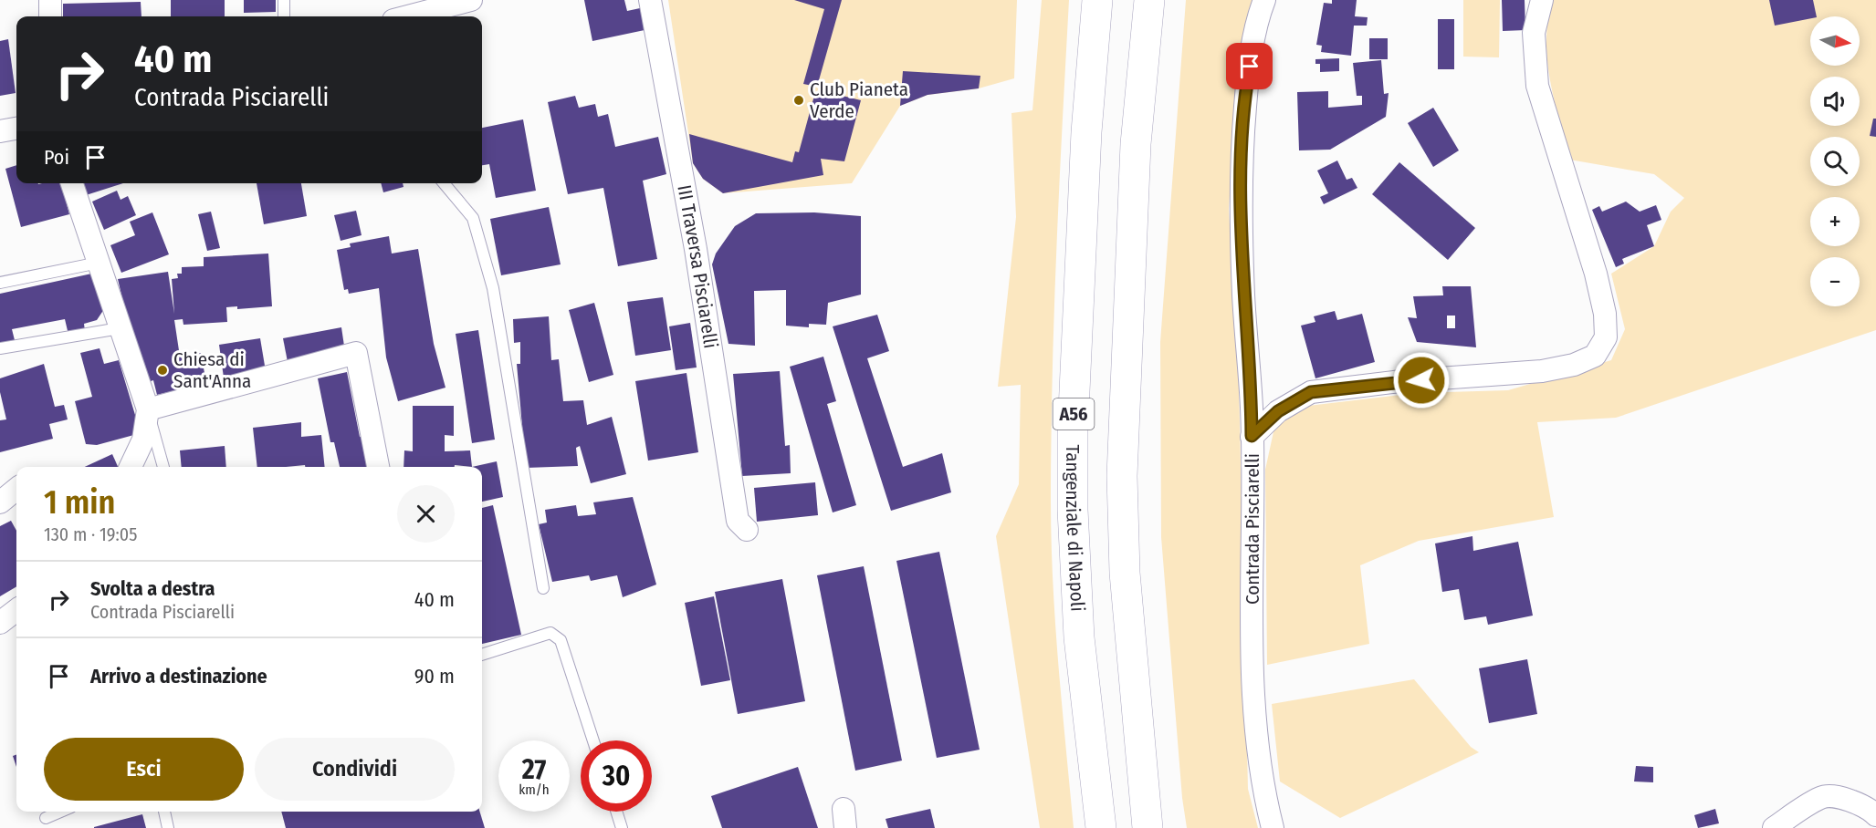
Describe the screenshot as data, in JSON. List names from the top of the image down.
{
  "streets": {
    "highway": ["A56", "Tangenziale di Napoli"],
    "street": ["III Traversa Pisciarelli", "Contrada Pisciarelli"]
  },
  "places": ["Club Pianeta Verde", "Chiesa di Sant'Anna"],
  "north": "right",
  "page": {
    "map_buttons": ["+", "−"],
    "turn": ["40 m", "Contrada Pisciarelli"],
    "then": "Poi",
    "heading": ["1 min", "130 m · 19:05"],
    "list": [
      {
        "name": "Svolta a destra",
        "note": "Contrada Pisciarelli",
        "value": "40 m"
      },
      {
        "name": "Arrivo a destinazione",
        "value": "90 m"
      }
    ],
    "buttons": ["Esci", "Condividi"],
    "speed": "27 km/h",
    "limit": "30"
  }
}
